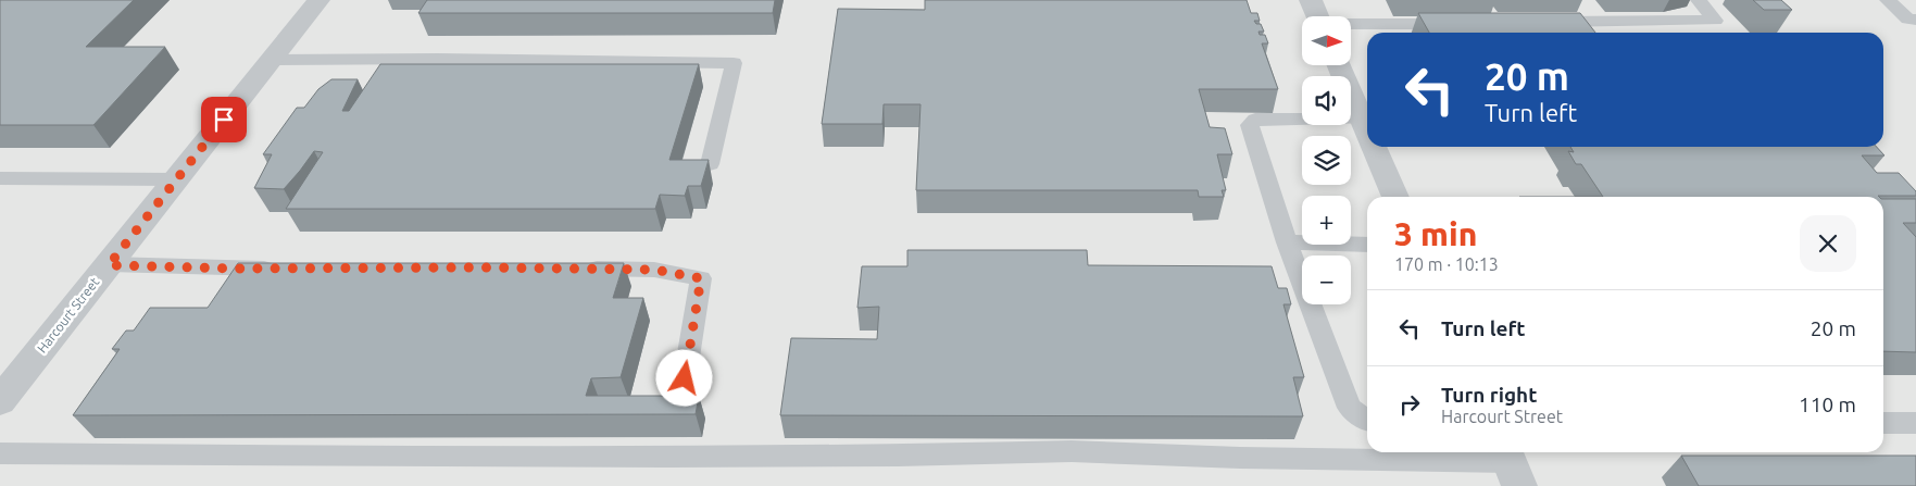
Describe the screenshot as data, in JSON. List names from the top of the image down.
{
  "streets": {
    "street": ["Harcourt Street"]
  },
  "north": "right",
  "page": {
    "map_buttons": ["+", "−"],
    "turn": ["20 m", "Turn left"],
    "heading": ["3 min", "170 m · 10:13"],
    "list": [
      {
        "name": "Turn left",
        "value": "20 m"
      },
      {
        "name": "Turn right",
        "note": "Harcourt Street",
        "value": "110 m"
      }
    ]
  }
}
